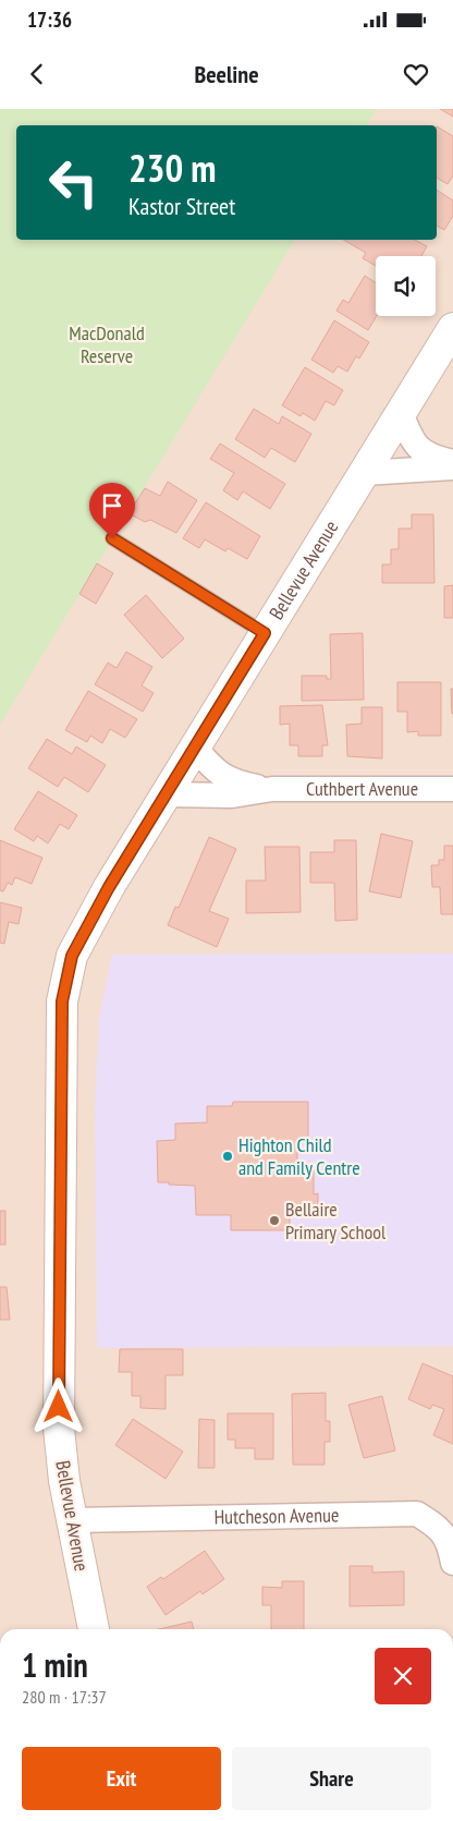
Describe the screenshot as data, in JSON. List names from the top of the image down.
{
  "streets": {
    "street": ["Bellevue Avenue", "Cuthbert Avenue", "Hutcheson Avenue"]
  },
  "crossings": [
    ["Bellevue Avenue", "Cuthbert Avenue"],
    ["Bellevue Avenue", "Hutcheson Avenue"]
  ],
  "parks": ["MacDonald Reserve"],
  "places": ["Highton Child and Family Centre", "Bellaire Primary School"],
  "page": {
    "status": "17:36",
    "header": "Beeline",
    "turn": ["230 m", "Kastor Street"],
    "heading": ["1 min", "280 m · 17:37"],
    "buttons": ["Exit", "Share"]
  }
}
